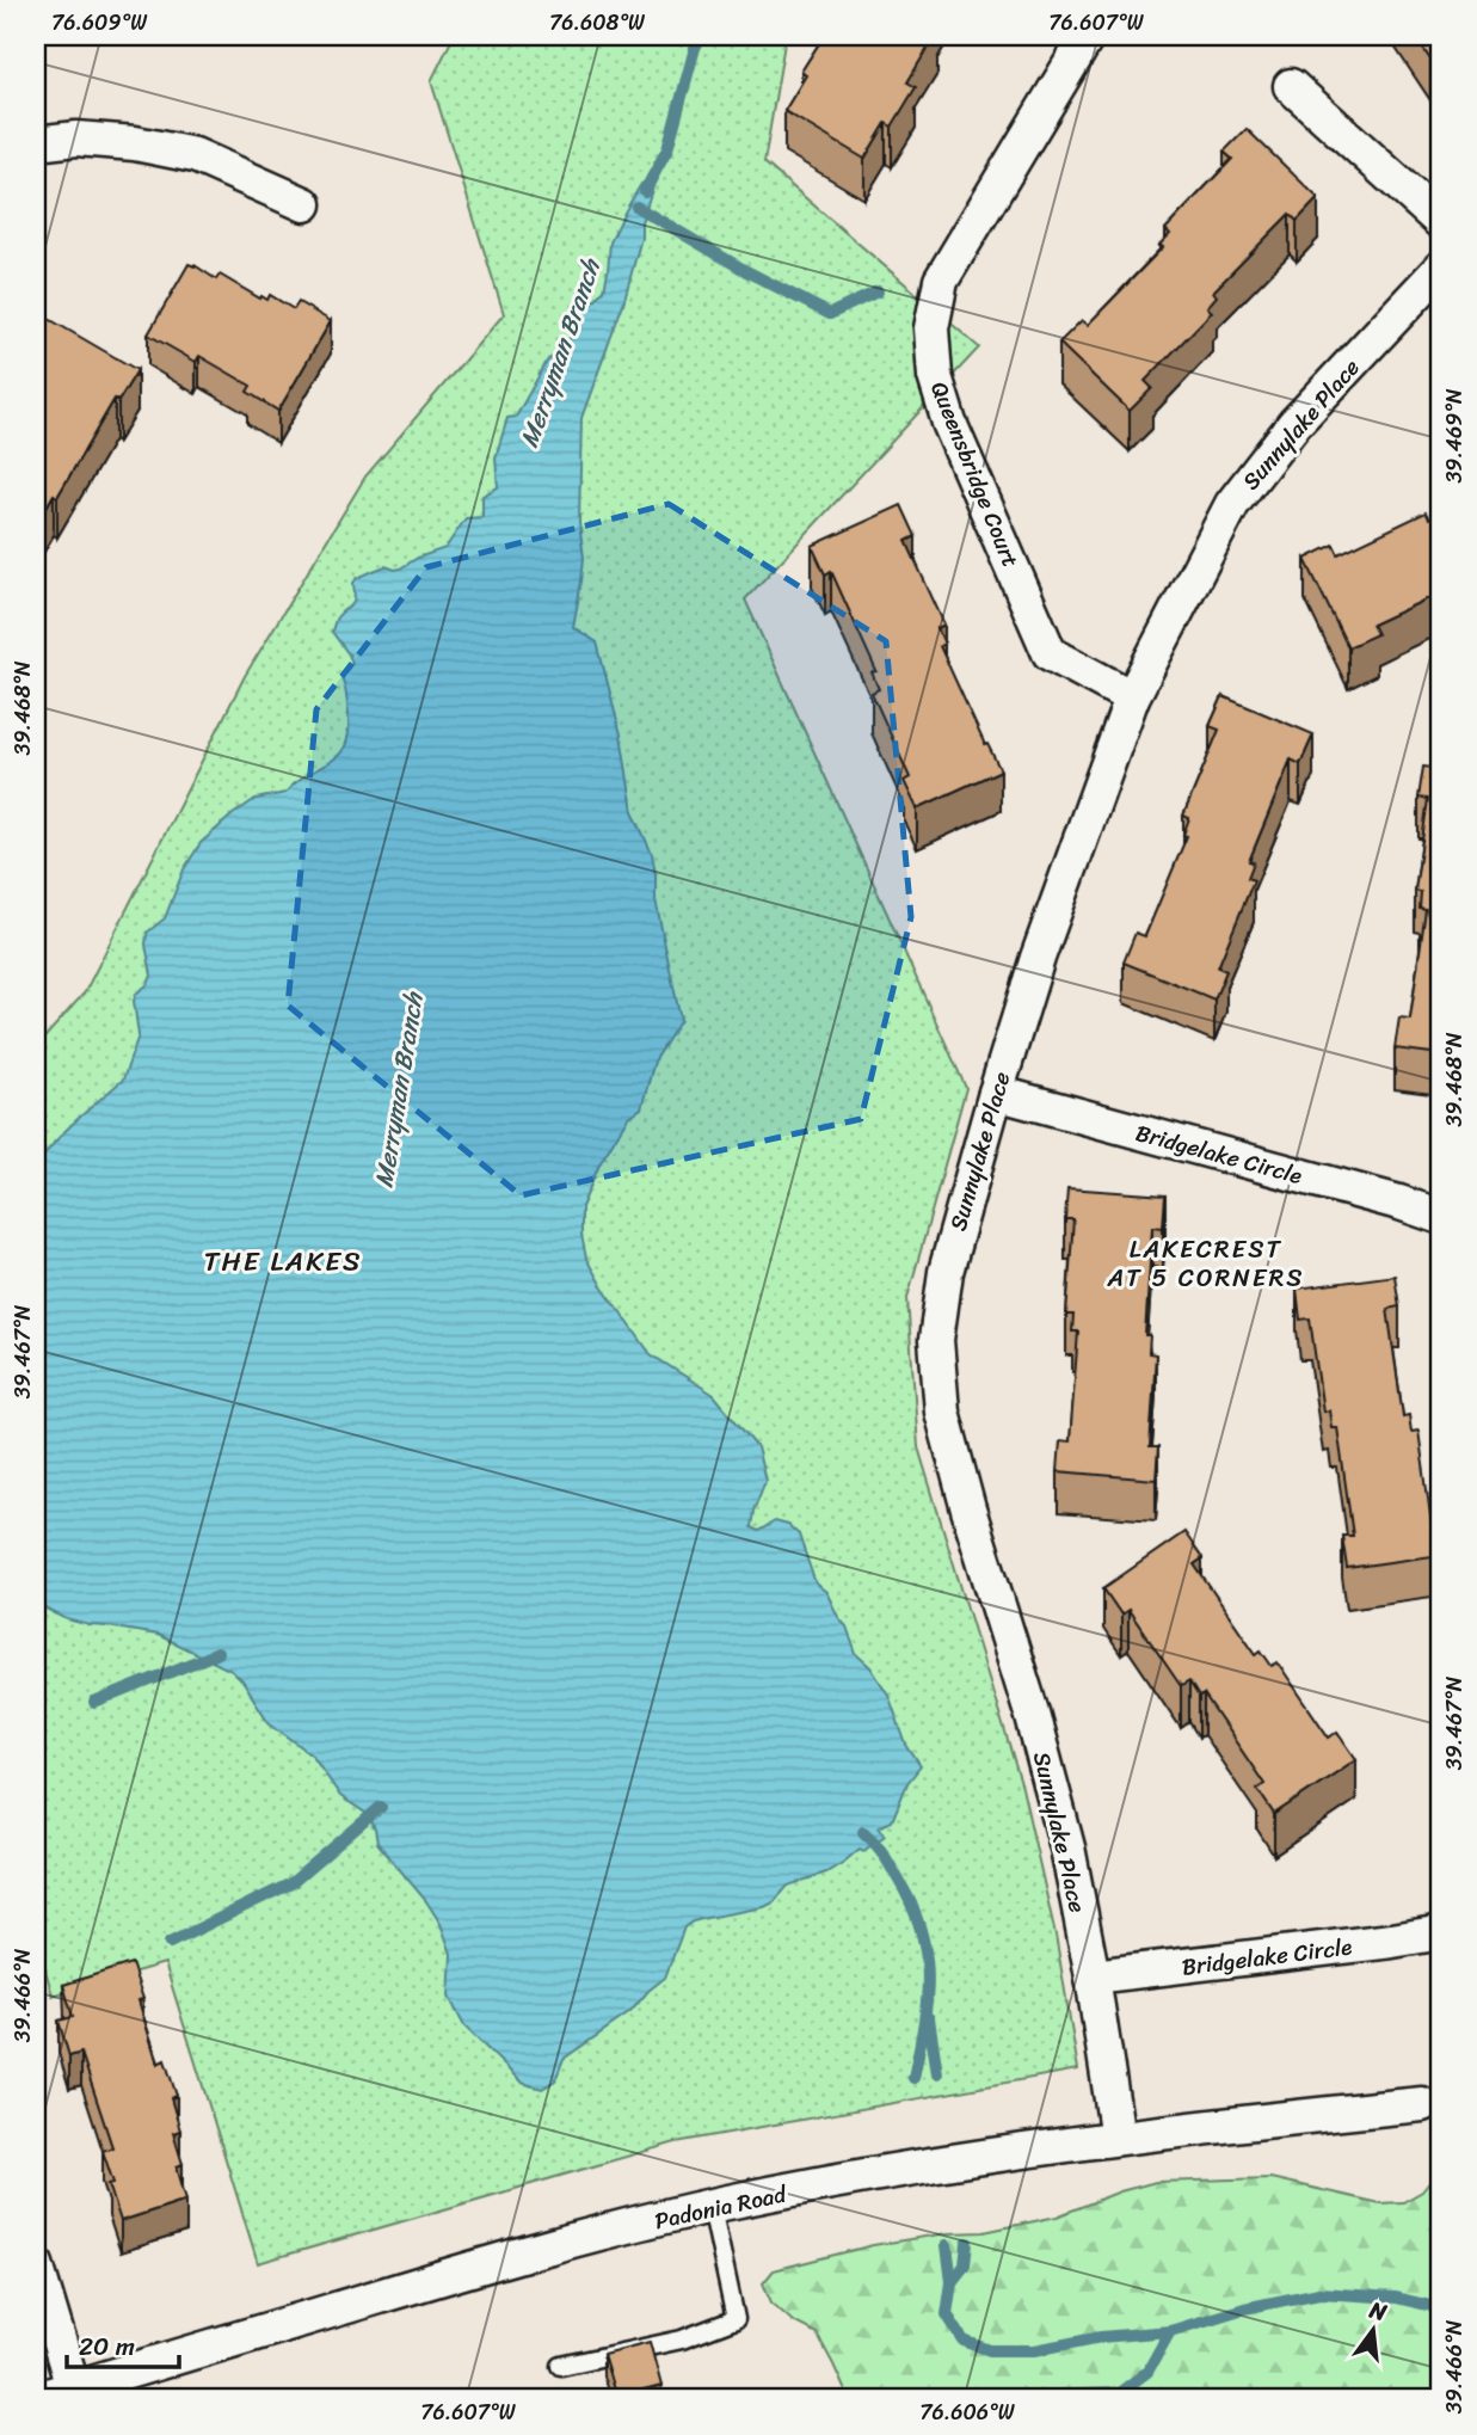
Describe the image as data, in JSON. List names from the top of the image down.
{
  "streets": {
    "street": [
      "Sunnylake Place",
      "Queensbridge Court",
      "Bridgelake Circle",
      "Padonia Road"
    ]
  },
  "crossings": [
    ["Sunnylake Place", "Queensbridge Court"],
    ["Sunnylake Place", "Bridgelake Circle"],
    ["Sunnylake Place", "Padonia Road"]
  ],
  "districts": ["LAKECREST AT 5 CORNERS", "THE LAKES"],
  "water": ["Merryman Branch"],
  "scale_bar": "20 m",
  "north": "top",
  "coordinates": [
    "76.609°W",
    "76.608°W",
    "76.607°W",
    "39.469°N",
    "39.468°N",
    "39.467°N",
    "39.466°N",
    "76.606°W"
  ]
}
